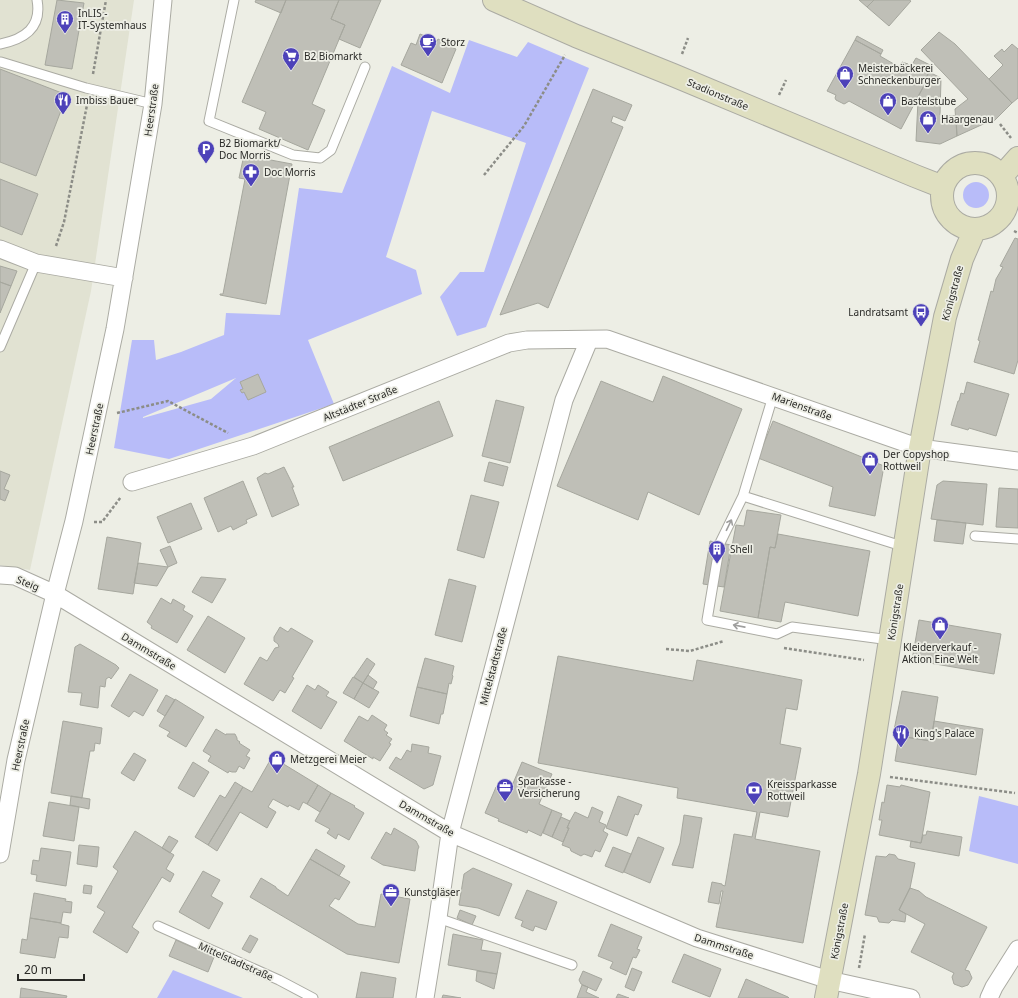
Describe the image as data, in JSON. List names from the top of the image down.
{
  "streets": {
    "street": [
      "Stadionstraße",
      "Heerstraße",
      "Königstraße",
      "Altstädter Straße",
      "Marienstraße",
      "Steig",
      "Dammstraße",
      "Mittelstadtstraße"
    ]
  },
  "crossings": [
    ["Stadionstraße", "Königstraße"],
    ["Heerstraße", "Steig"],
    ["Heerstraße", "Dammstraße"],
    ["Königstraße", "Marienstraße"],
    ["Königstraße", "Dammstraße"],
    ["Altstädter Straße", "Marienstraße"],
    ["Altstädter Straße", "Mittelstadtstraße"],
    ["Marienstraße", "Mittelstadtstraße"],
    ["Steig", "Dammstraße"],
    ["Dammstraße", "Mittelstadtstraße"]
  ],
  "places": {
    "building": ["InLIS - IT-Systemhaus", "Shell"],
    "cafe": ["Storz"],
    "supermarket": ["B2 Biomarkt"],
    "shop": [
      "Meisterbäckerei Schneckenburger",
      "Bastelstube",
      "Haargenau",
      "Der Copyshop Rottweil",
      "Kleiderverkauf - Aktion Eine Welt",
      "Metzgerei Meier"
    ],
    "restaurant": ["Imbiss Bauer", "King's Palace"],
    "parking": ["B2 Biomarkt/ Doc Morris"],
    "pharmacy": ["Doc Morris"],
    "bus stop": ["Landratsamt"],
    "office": ["Sparkasse - Versicherung", "Kunstgläser"],
    "bank": ["Kreissparkasse Rottweil"]
  },
  "scale_bar": "20 m"
}
